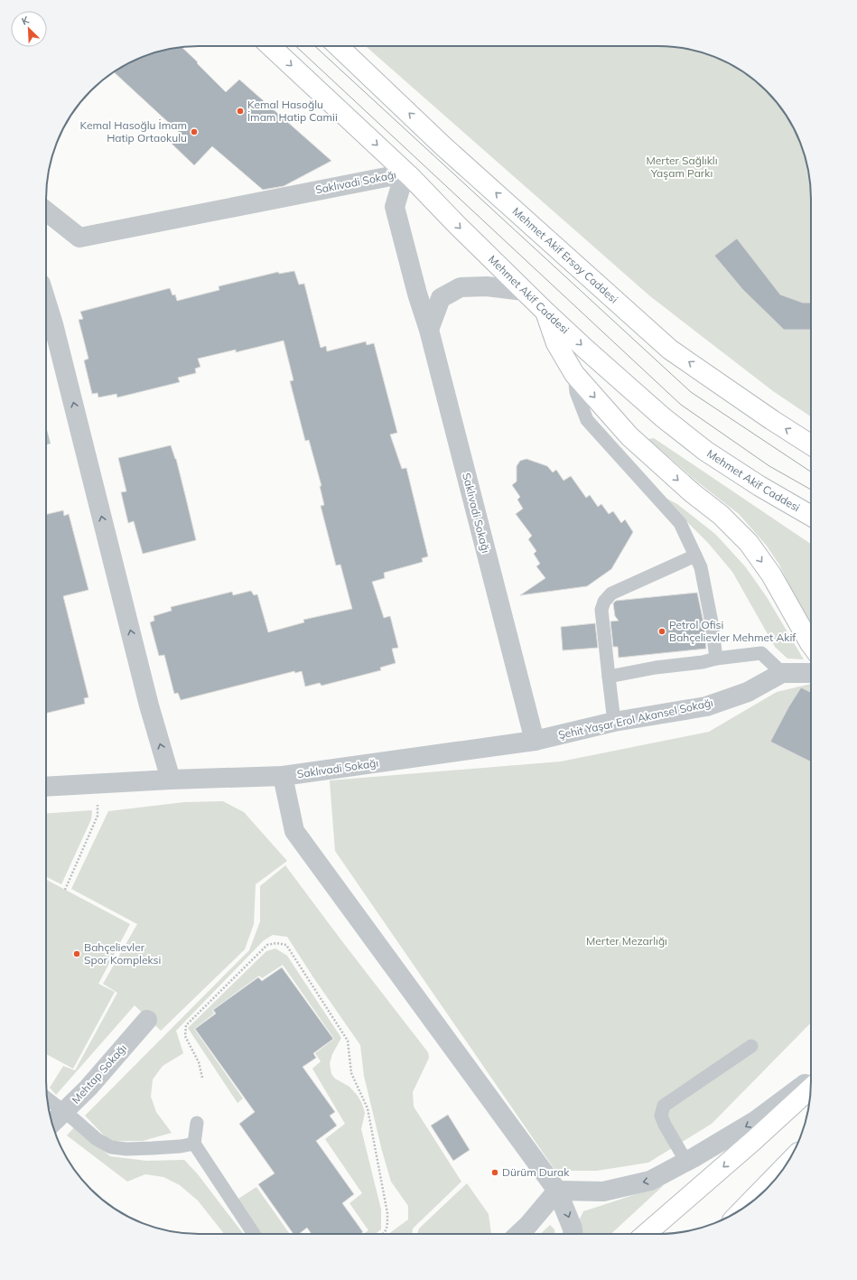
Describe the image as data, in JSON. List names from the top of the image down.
{
  "streets": {
    "main road": ["Mehmet Akif Ersoy Caddesi", "Mehmet Akif Caddesi"],
    "street": ["Saklıvadi Sokağı", "Şehit Yaşar Erol Akansel Sokağı", "Mehtap Sokağı"]
  },
  "crossings": [
    ["Saklıvadi Sokağı", "Şehit Yaşar Erol Akansel Sokağı"]
  ],
  "parks": ["Merter Sağlıklı Yaşam Parkı", "Merter Mezarlığı"],
  "places": [
    "Kemal Hasoğlu İmam Hatip Camii",
    "Kemal Hasoğlu İmam Hatip Ortaokulu",
    "Petrol Ofisi Bahçelievler Mehmet Akif",
    "Bahçelievler Spor Kompleksi",
    "Dürüm Durak"
  ],
  "north": "top left"
}
